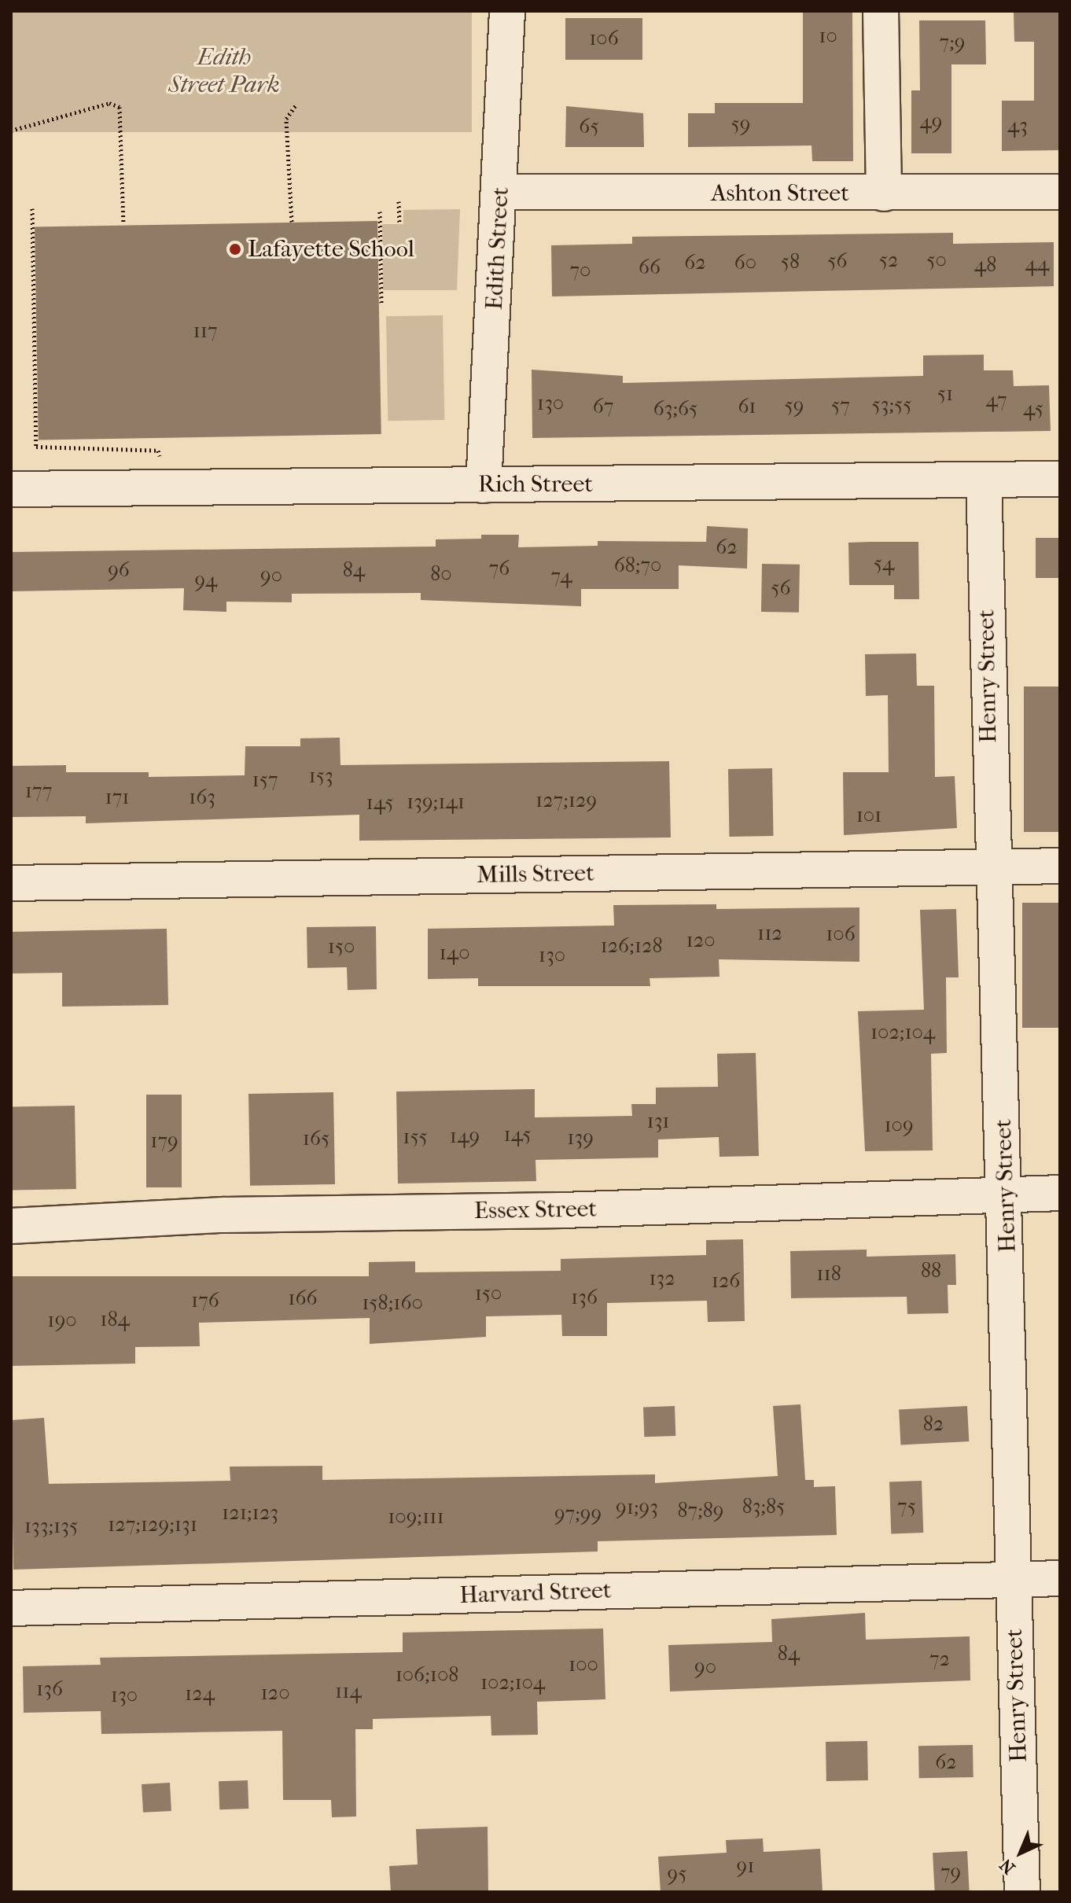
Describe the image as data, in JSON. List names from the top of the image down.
{
  "streets": {
    "street": [
      "Ashton Street",
      "Edith Street",
      "Rich Street",
      "Henry Street",
      "Mills Street",
      "Essex Street",
      "Harvard Street"
    ]
  },
  "crossings": [
    ["Ashton Street", "Edith Street"],
    ["Edith Street", "Rich Street"],
    ["Rich Street", "Henry Street"],
    ["Henry Street", "Mills Street"],
    ["Henry Street", "Essex Street"],
    ["Henry Street", "Harvard Street"]
  ],
  "parks": ["Edith Street Park"],
  "places": ["Lafayette School"],
  "house_numbers": [
    "10",
    "106",
    "7;9",
    "49",
    "59",
    "43",
    "65",
    "52",
    "50",
    "56",
    "58",
    "62",
    "60",
    "44",
    "48",
    "66",
    "70",
    "117",
    "51",
    "47",
    "130",
    "53;55",
    "59",
    "57",
    "67",
    "61",
    "63;65",
    "45",
    "62",
    "54",
    "68;70",
    "76",
    "96",
    "84",
    "80",
    "90",
    "74",
    "94",
    "56",
    "153",
    "157",
    "177",
    "171",
    "163",
    "127;129",
    "139;141",
    "145",
    "101",
    "112",
    "106",
    "120",
    "126;128",
    "150",
    "140",
    "130",
    "102;104",
    "131",
    "109",
    "145",
    "149",
    "155",
    "139",
    "165",
    "179",
    "88",
    "118",
    "132",
    "126",
    "150",
    "136",
    "166",
    "176",
    "158;160",
    "184",
    "190",
    "82",
    "83;85",
    "75",
    "91;93",
    "87;89",
    "121;123",
    "97;99",
    "109;111",
    "127;129;131",
    "133;135",
    "84",
    "72",
    "100",
    "90",
    "106;108",
    "102;104",
    "136",
    "114",
    "120",
    "124",
    "130",
    "62",
    "91",
    "79",
    "95"
  ],
  "north": "bottom left"
}
